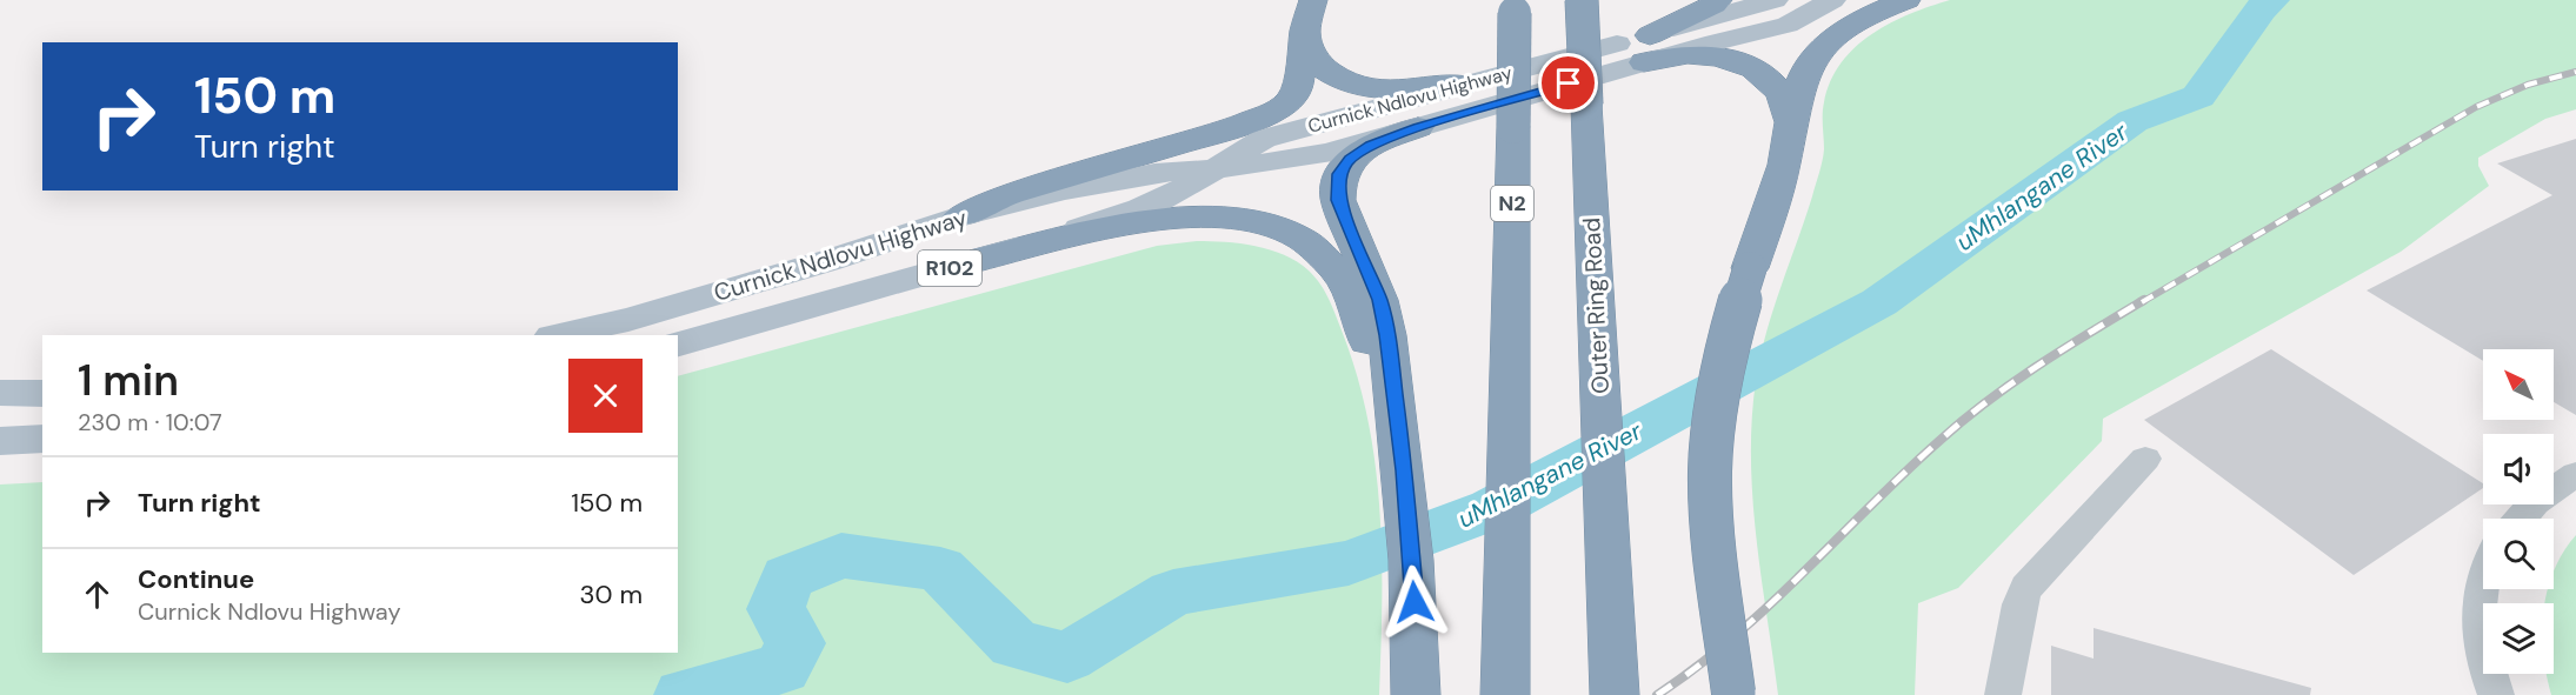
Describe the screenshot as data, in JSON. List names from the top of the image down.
{
  "streets": {
    "highway": ["N2", "Outer Ring Road"],
    "main road": ["Curnick Ndlovu Highway", "R102"]
  },
  "water": ["uMhlangane River"],
  "north": "top left",
  "page": {
    "turn": ["150 m", "Turn right"],
    "heading": ["1 min", "230 m · 10:07"],
    "list": [
      {
        "name": "Turn right",
        "value": "150 m"
      },
      {
        "name": "Continue",
        "note": "Curnick Ndlovu Highway",
        "value": "30 m"
      }
    ]
  }
}
